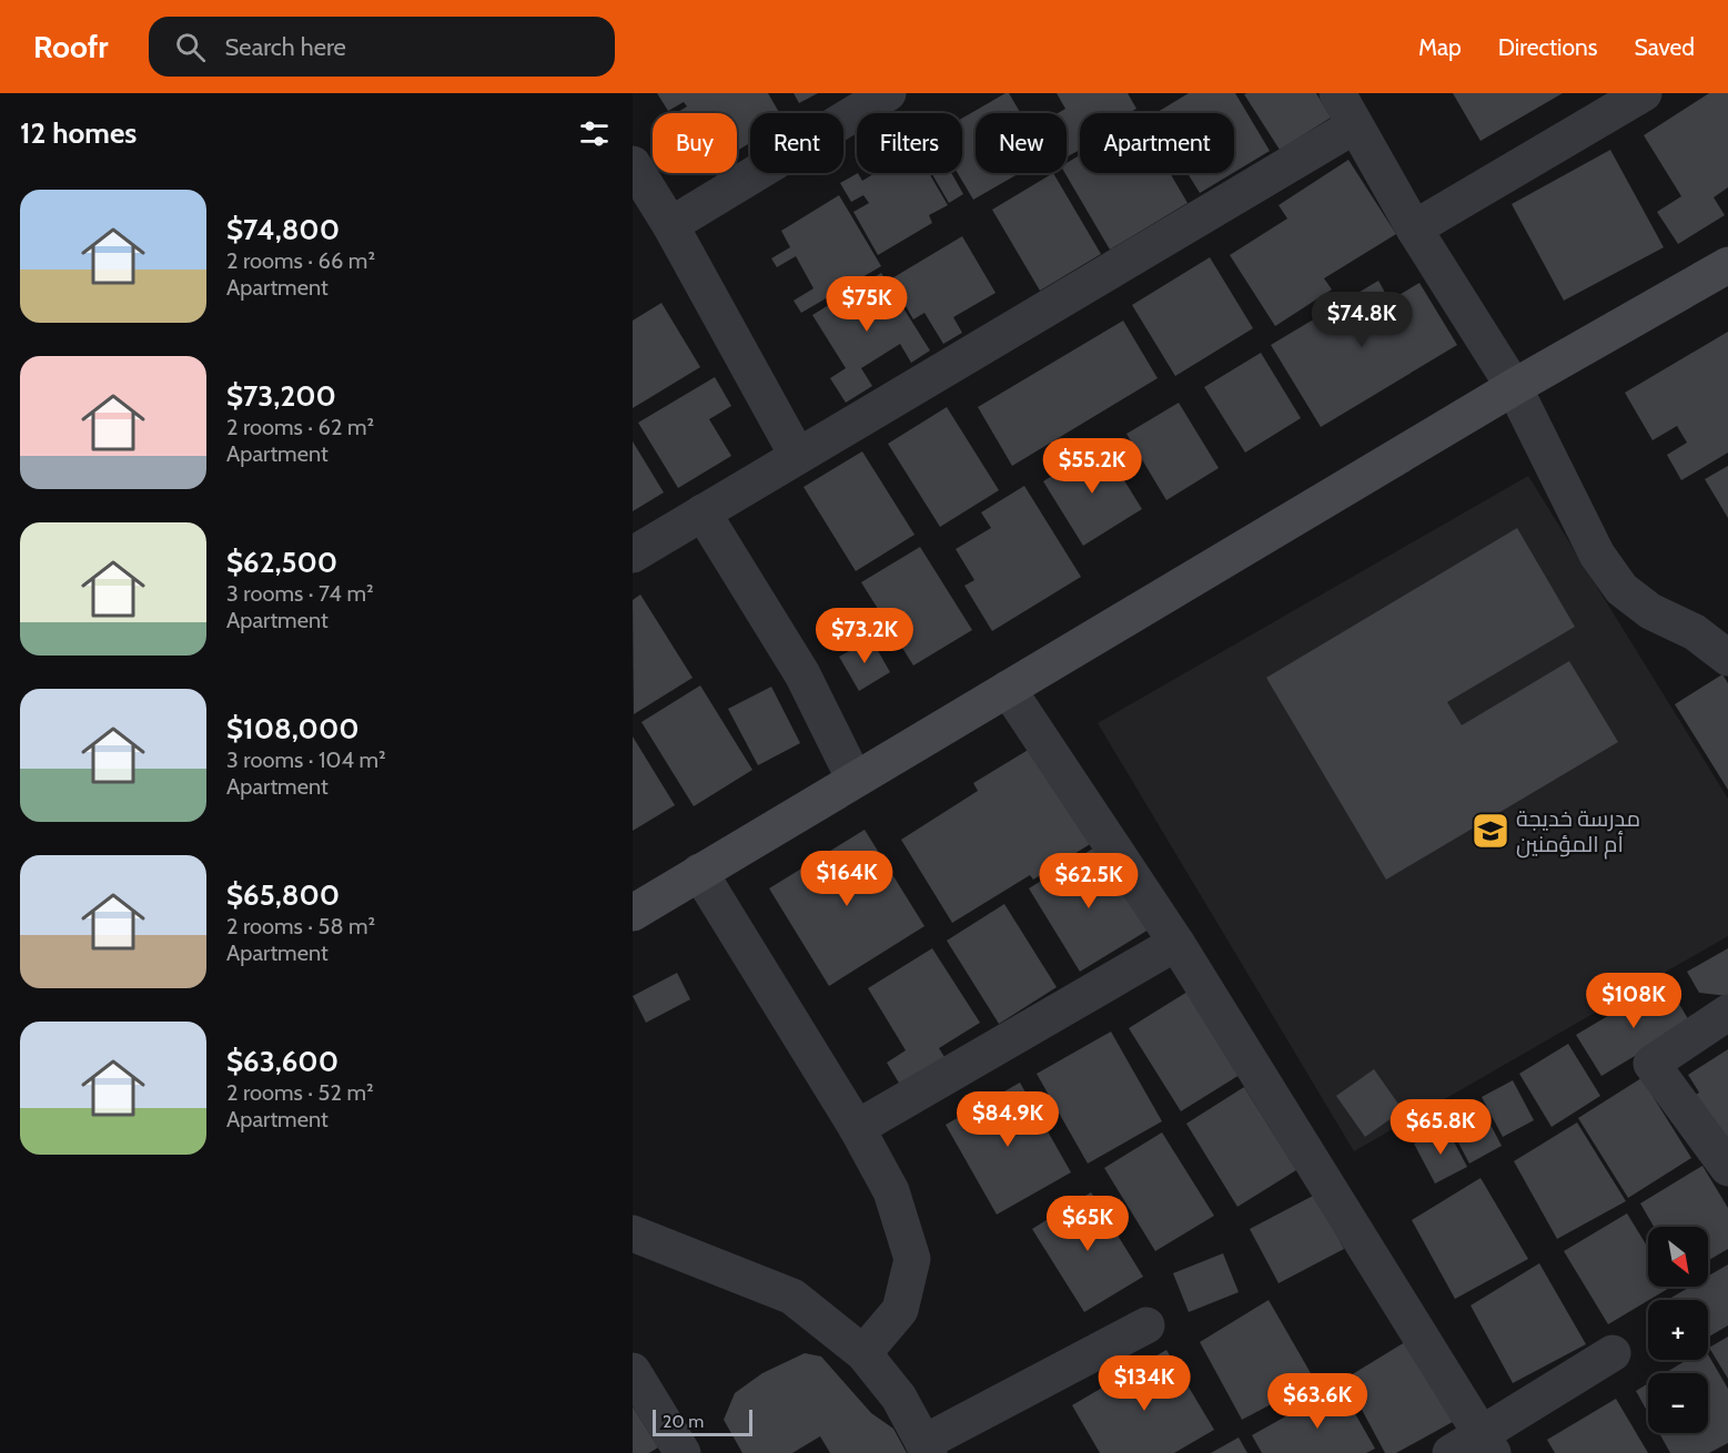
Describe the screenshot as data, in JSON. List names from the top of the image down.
{
  "places": {
    "school or university": ["مدرسة خديجة أم المؤمنين"]
  },
  "scale_bar": "20 m",
  "north": "bottom right",
  "page": {
    "header": "Roofr",
    "search": "Search here",
    "nav": ["Map", "Directions", "Saved"],
    "heading": "12 homes",
    "chip": [
      "Buy",
      "Rent",
      "Filters",
      "New",
      "Apartment"
    ],
    "list": [
      {
        "name": "$74,800",
        "note": "2 rooms · 66 m² · Apartment"
      },
      {
        "name": "$73,200",
        "note": "2 rooms · 62 m² · Apartment"
      },
      {
        "name": "$62,500",
        "note": "3 rooms · 74 m² · Apartment"
      },
      {
        "name": "$108,000",
        "note": "3 rooms · 104 m² · Apartment"
      },
      {
        "name": "$65,800",
        "note": "2 rooms · 58 m² · Apartment"
      },
      {
        "name": "$63,600",
        "note": "2 rooms · 52 m² · Apartment"
      }
    ],
    "price": [
      "$75K",
      "$74.8K",
      "$55.2K",
      "$73.2K",
      "$164K",
      "$62.5K",
      "$108K",
      "$84.9K",
      "$65.8K",
      "$65K",
      "$134K",
      "$63.6K"
    ],
    "map_buttons": ["+", "−"],
    "scale": "20 m"
  }
}
